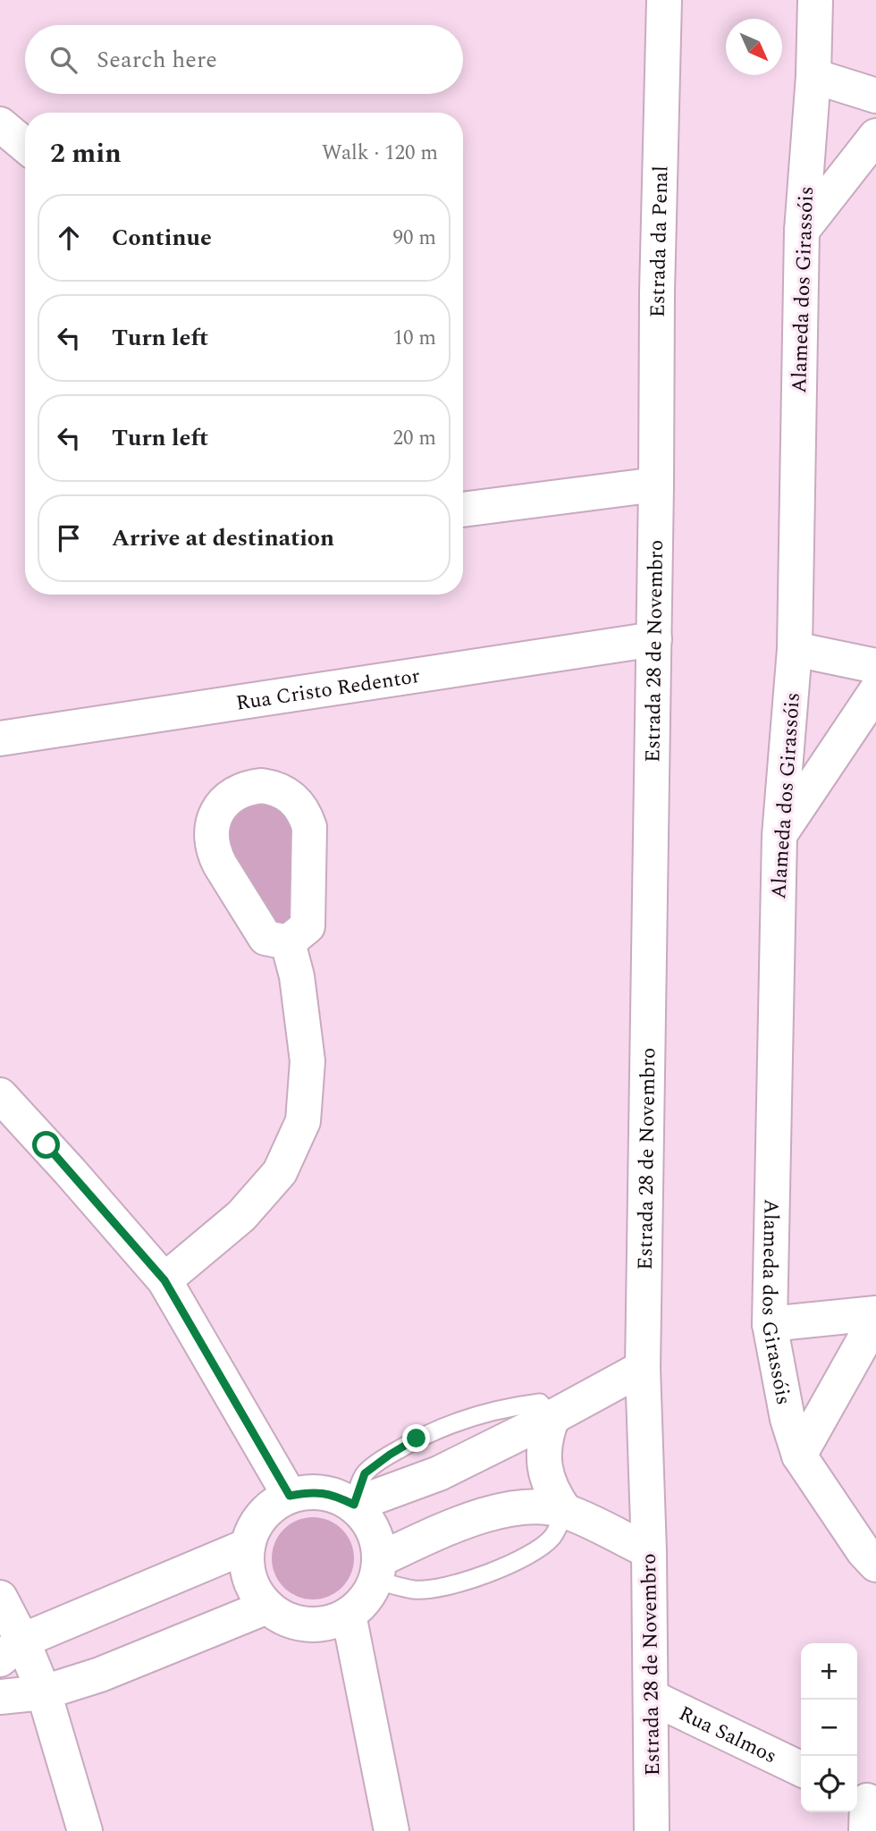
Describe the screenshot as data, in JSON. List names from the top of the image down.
{
  "streets": {
    "street": [
      "Estrada da Penal",
      "Alameda dos Girassóis",
      "Estrada 28 de Novembro",
      "Rua Cristo Redentor",
      "Rua Salmos"
    ]
  },
  "crossings": [
    ["Estrada da Penal", "Estrada 28 de Novembro"],
    ["Estrada 28 de Novembro", "Rua Cristo Redentor"],
    ["Estrada 28 de Novembro", "Rua Salmos"]
  ],
  "north": "bottom right",
  "page": {
    "search": "Search here",
    "heading": ["2 min", "Walk · 120 m"],
    "list": [
      ["Continue", "90 m"],
      ["Turn left", "10 m"],
      ["Turn left", "20 m"],
      "Arrive at destination"
    ],
    "map_buttons": ["+", "−"]
  }
}
